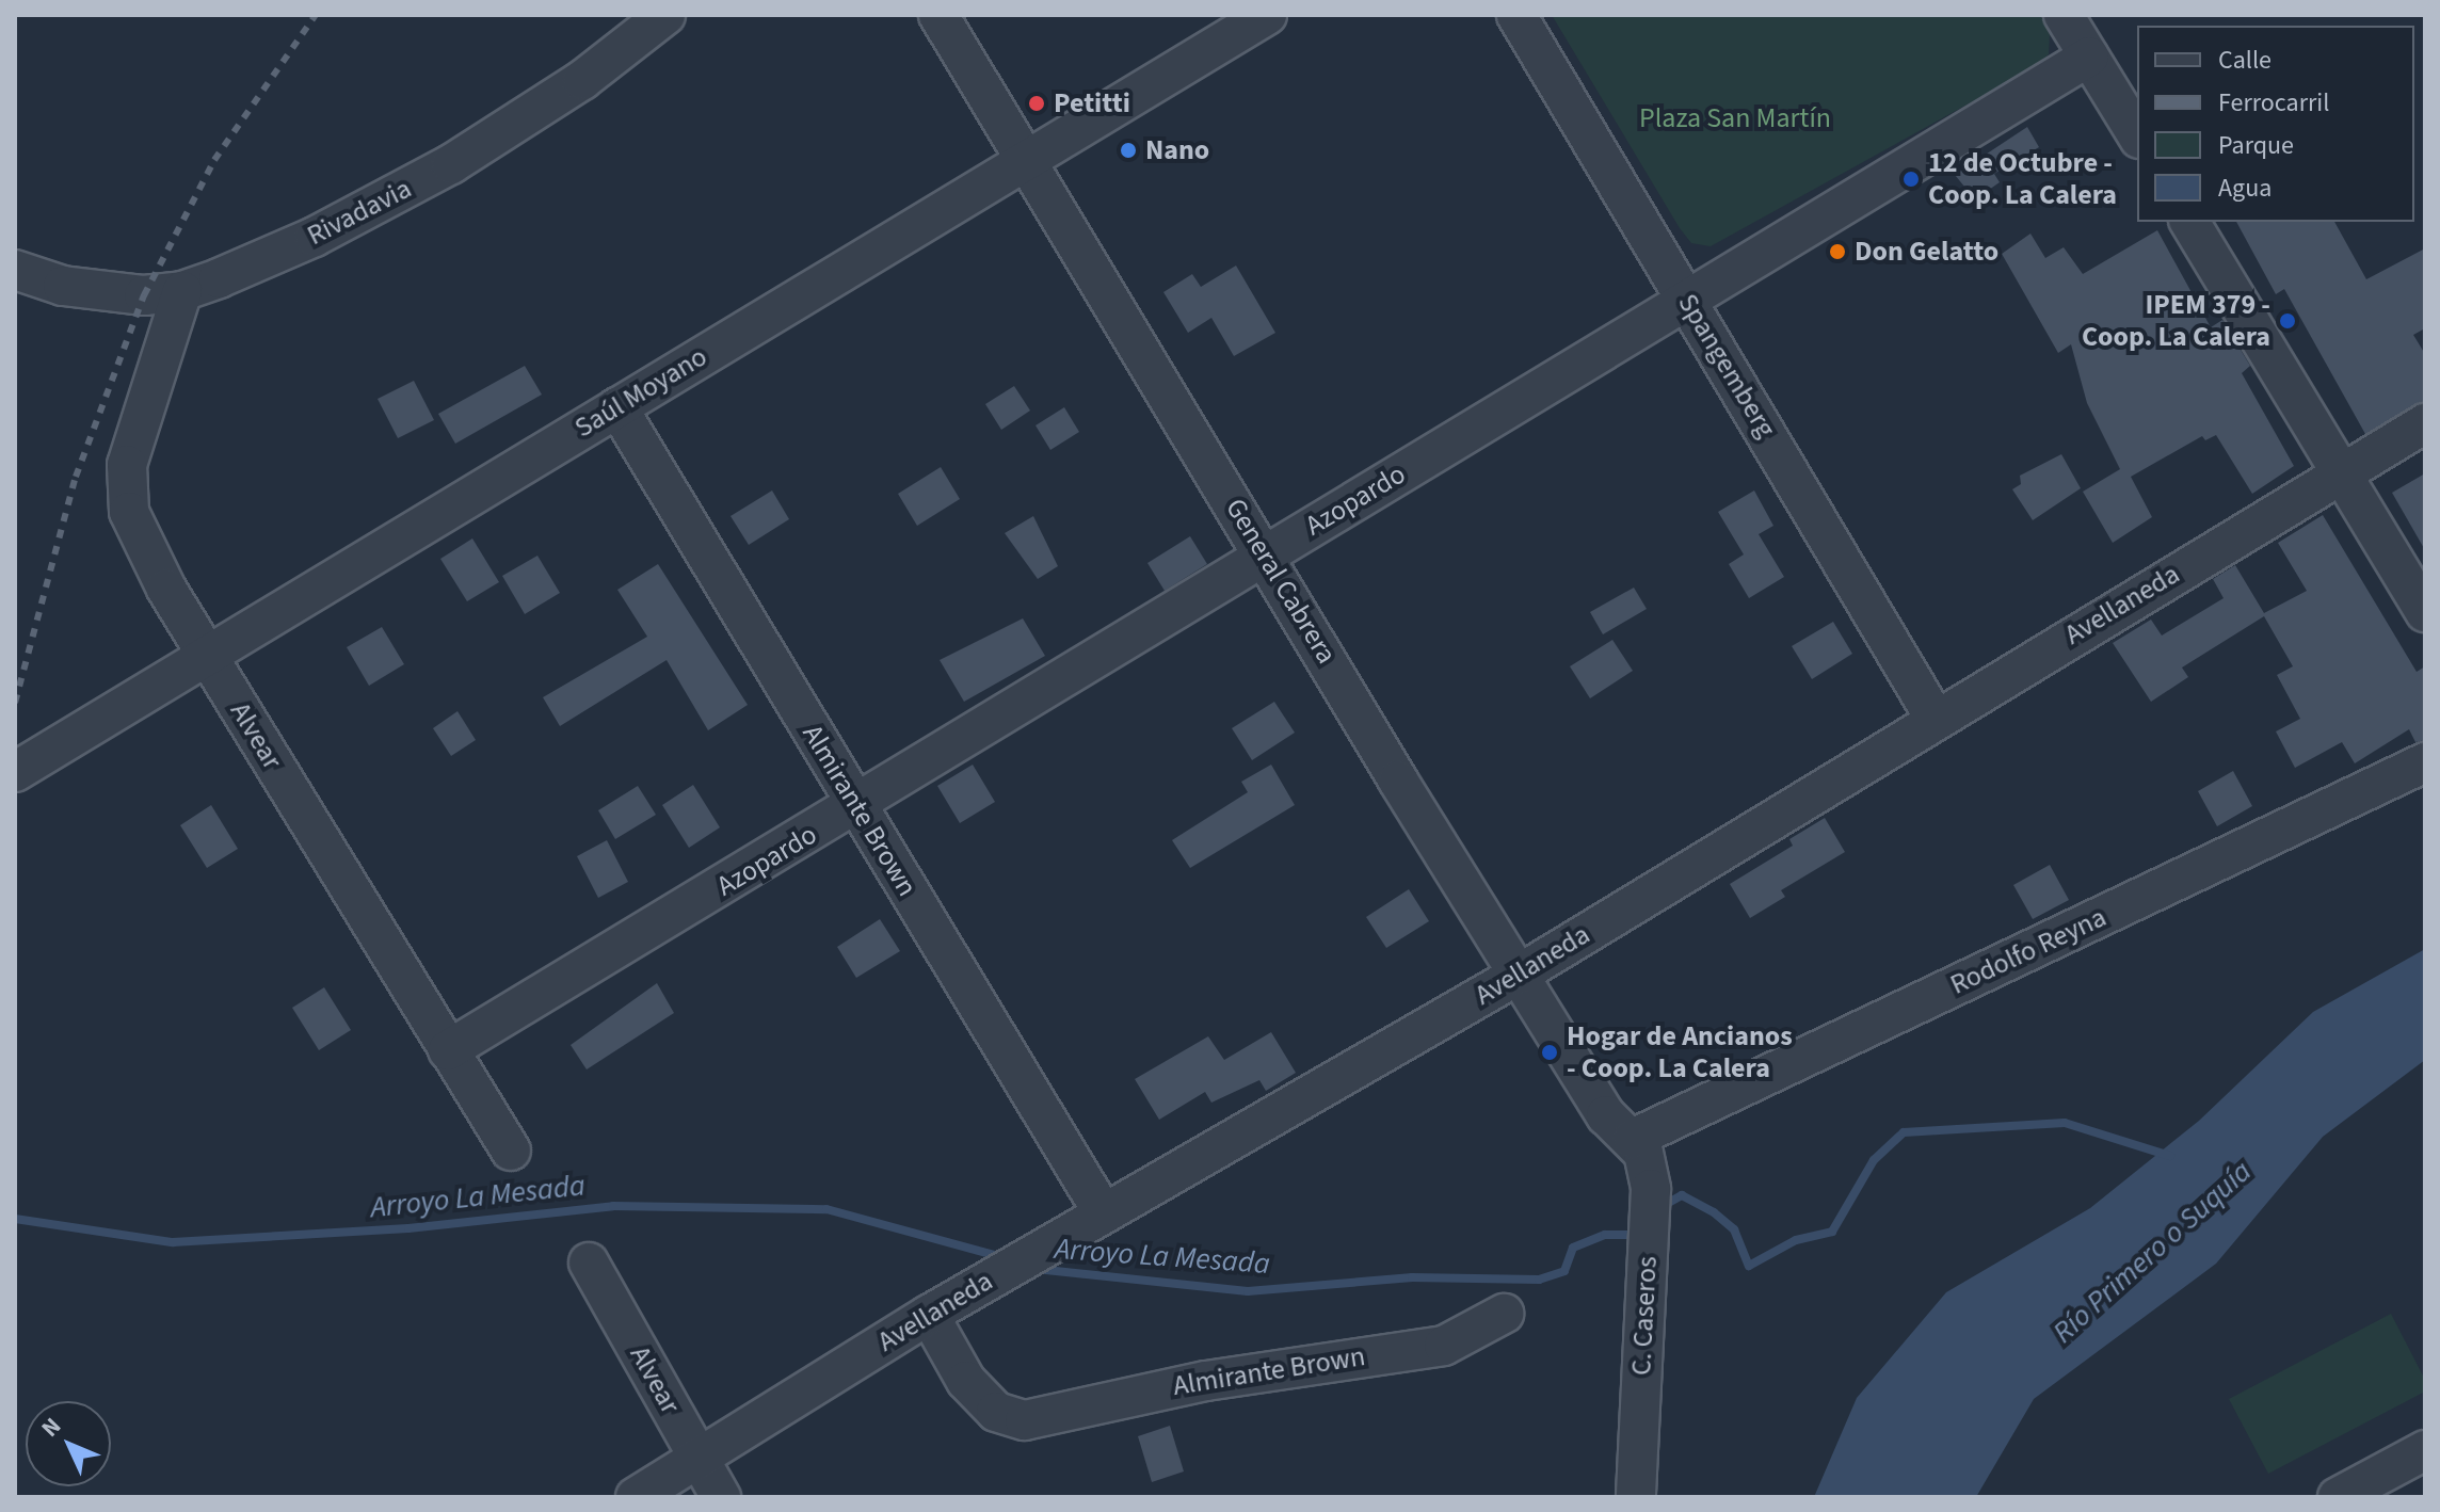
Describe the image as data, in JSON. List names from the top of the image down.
{
  "streets": {
    "street": [
      "Rivadavia",
      "Spangemberg",
      "Saúl Moyano",
      "Azopardo",
      "General Cabrera",
      "Avellaneda",
      "Alvear",
      "Almirante Brown",
      "Rodolfo Reyna",
      "C. Caseros"
    ]
  },
  "crossings": [
    ["Rivadavia", "Alvear"],
    ["Spangemberg", "Azopardo"],
    ["Spangemberg", "Avellaneda"],
    ["Saúl Moyano", "General Cabrera"],
    ["Saúl Moyano", "Alvear"],
    ["Saúl Moyano", "Almirante Brown"],
    ["Azopardo", "General Cabrera"],
    ["Azopardo", "Alvear"],
    ["Azopardo", "Almirante Brown"],
    ["General Cabrera", "Avellaneda"],
    ["General Cabrera", "Rodolfo Reyna"],
    ["General Cabrera", "C. Caseros"],
    ["Avellaneda", "Alvear"],
    ["Avellaneda", "Almirante Brown"],
    ["Rodolfo Reyna", "C. Caseros"]
  ],
  "water": ["Arroyo La Mesada", "Río Primero o Suquía"],
  "parks": ["Plaza San Martín"],
  "places": [
    "Petitti",
    "Nano",
    "12 de Octubre - Coop. La Calera",
    "Don Gelatto",
    "IPEM 379 - Coop. La Calera",
    "Hogar de Ancianos - Coop. La Calera"
  ],
  "legend": [
    "Calle",
    "Ferrocarril",
    "Parque",
    "Agua"
  ],
  "north": "top left"
}
